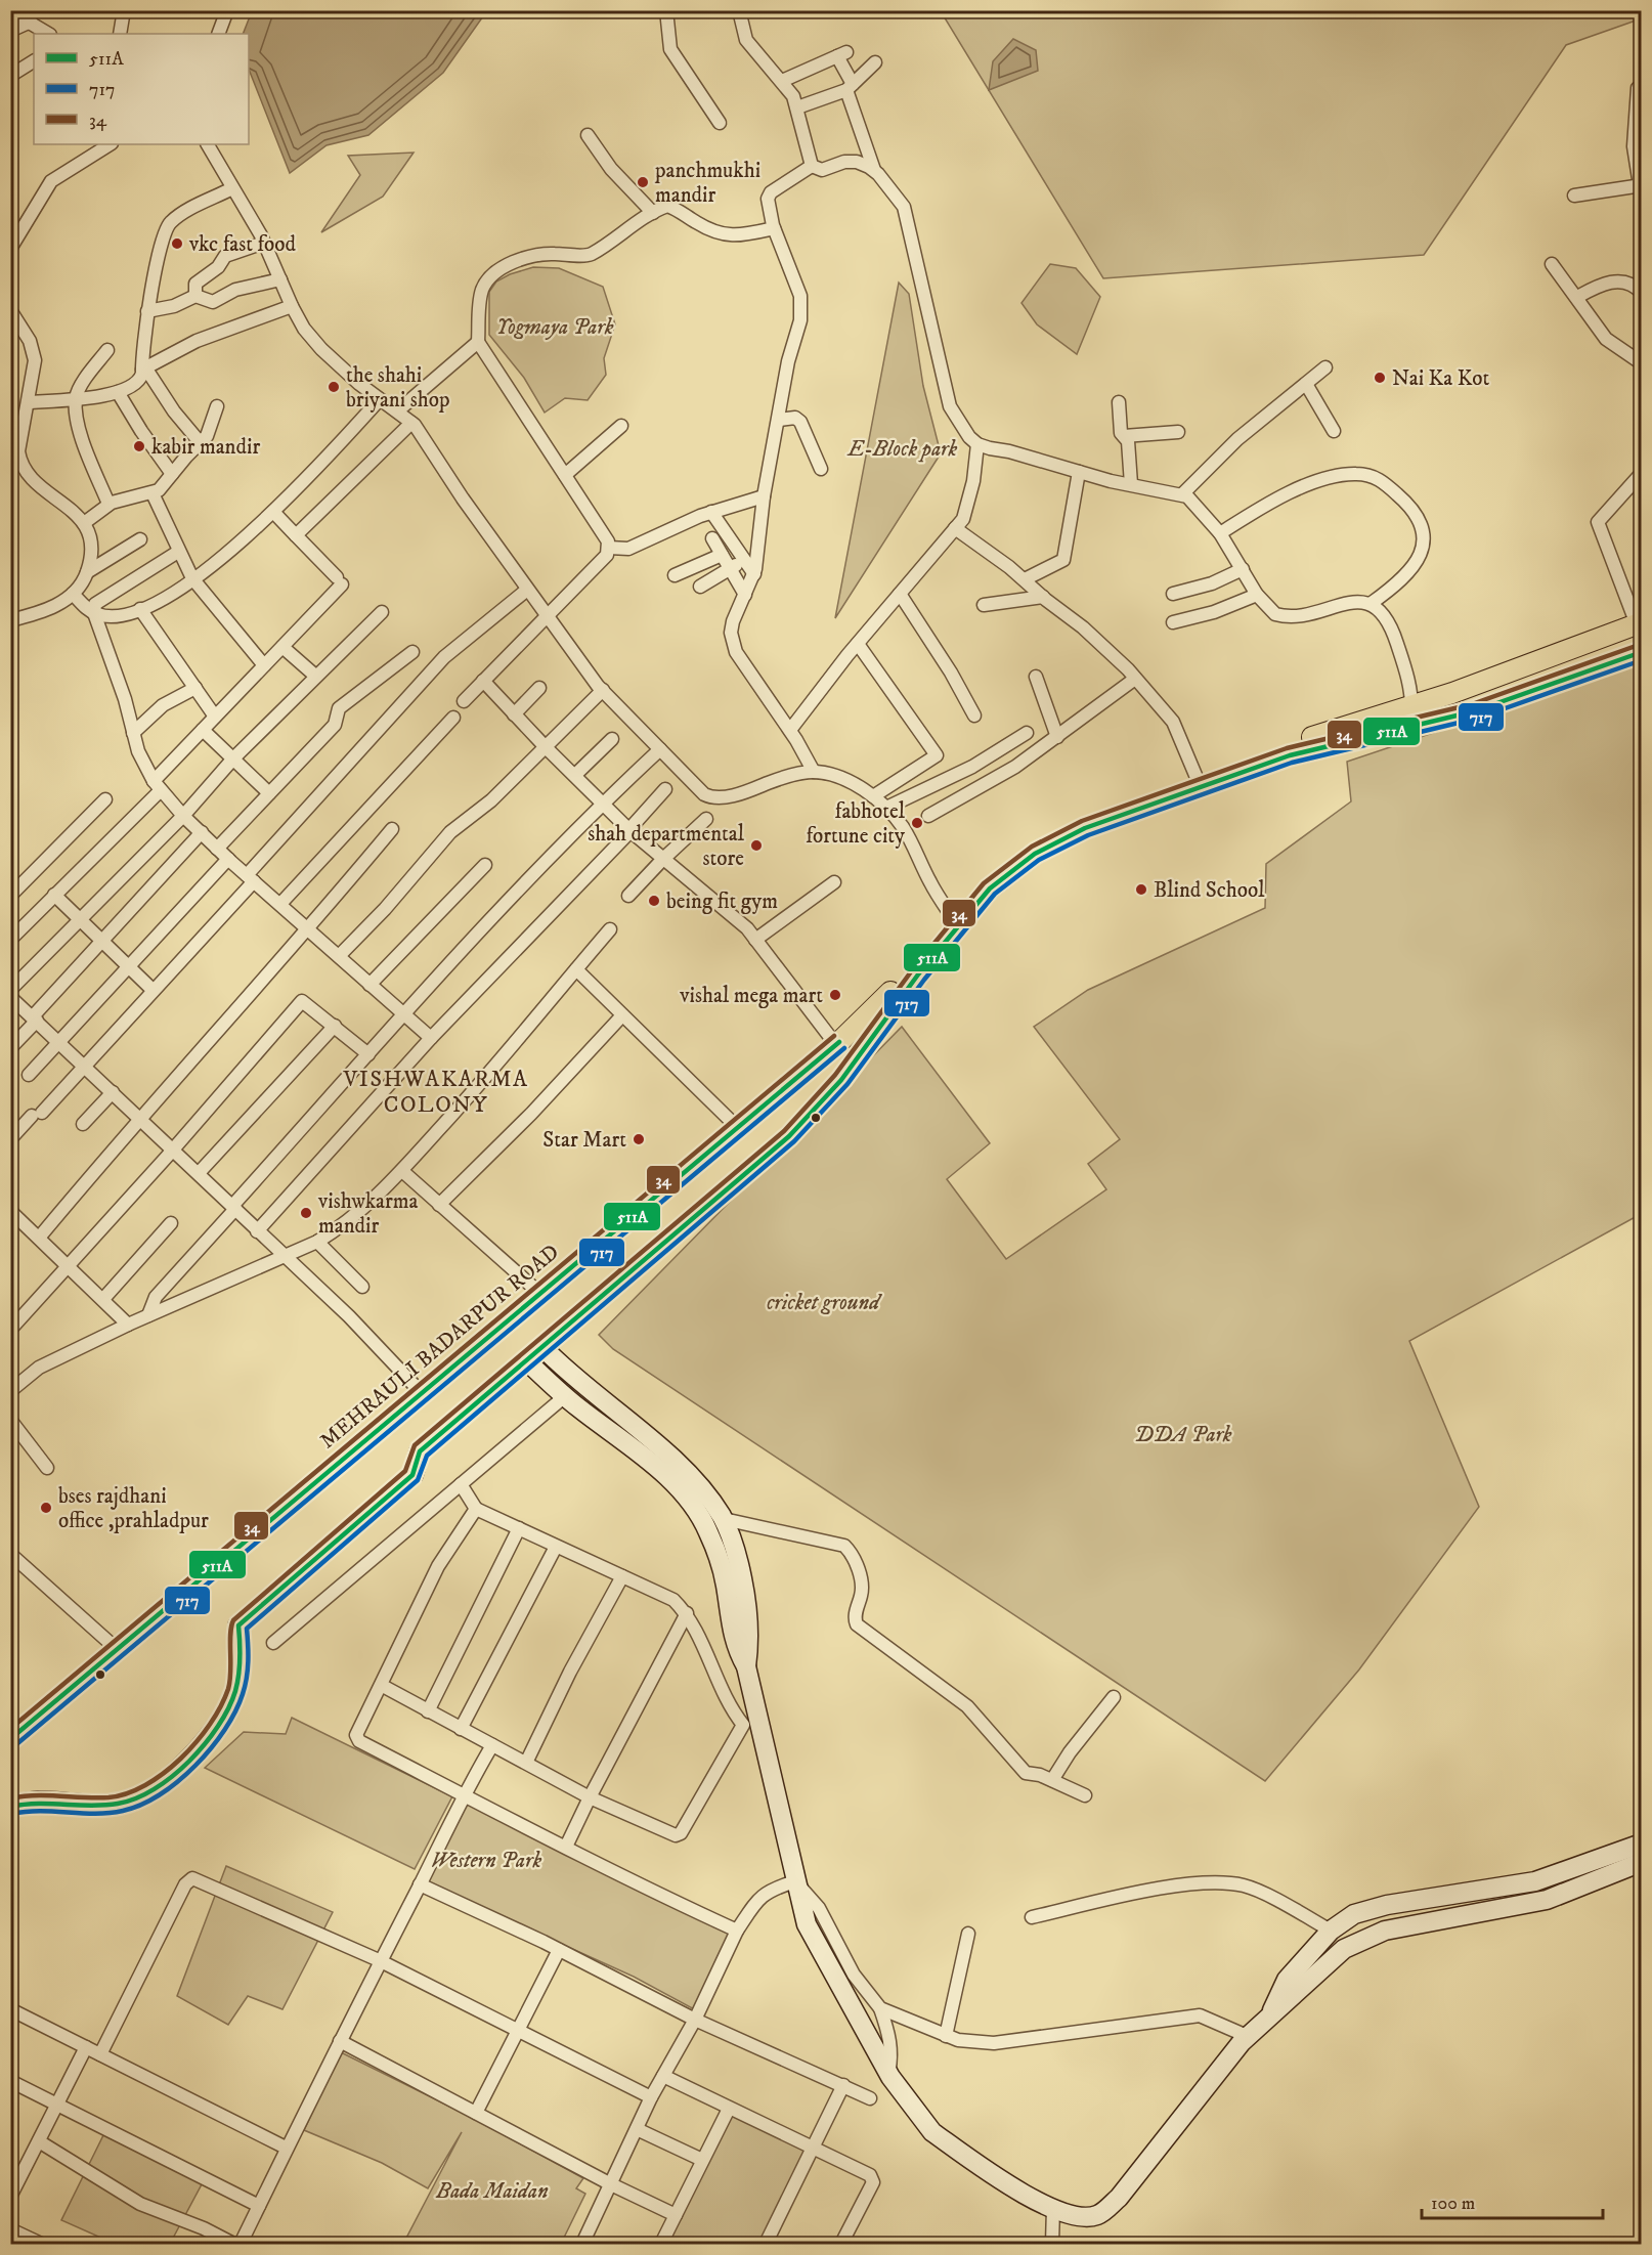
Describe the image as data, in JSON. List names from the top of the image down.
{
  "streets": {
    "main road": ["MEHRAULI BADARPUR ROAD"]
  },
  "districts": ["VISHWAKARMA COLONY"],
  "parks": [
    "Yogmaya Park",
    "E-Block park",
    "cricket ground",
    "DDA Park",
    "Western Park",
    "Bada Maidan"
  ],
  "places": [
    "panchmukhi mandir",
    "vkc fast food",
    "Nai Ka Kot",
    "the shahi briyani shop",
    "kabir mandir",
    "fabhotel fortune city",
    "shah departmental store",
    "Blind School",
    "being fit gym",
    "vishal mega mart",
    "Star Mart",
    "vishwkarma mandir",
    "bses rajdhani office ,prahladpur"
  ],
  "lines": ["transit line 34", "transit line 511A", "transit line 717"],
  "legend": ["511A", "717", "34"],
  "scale_bar": "100 m"
}
